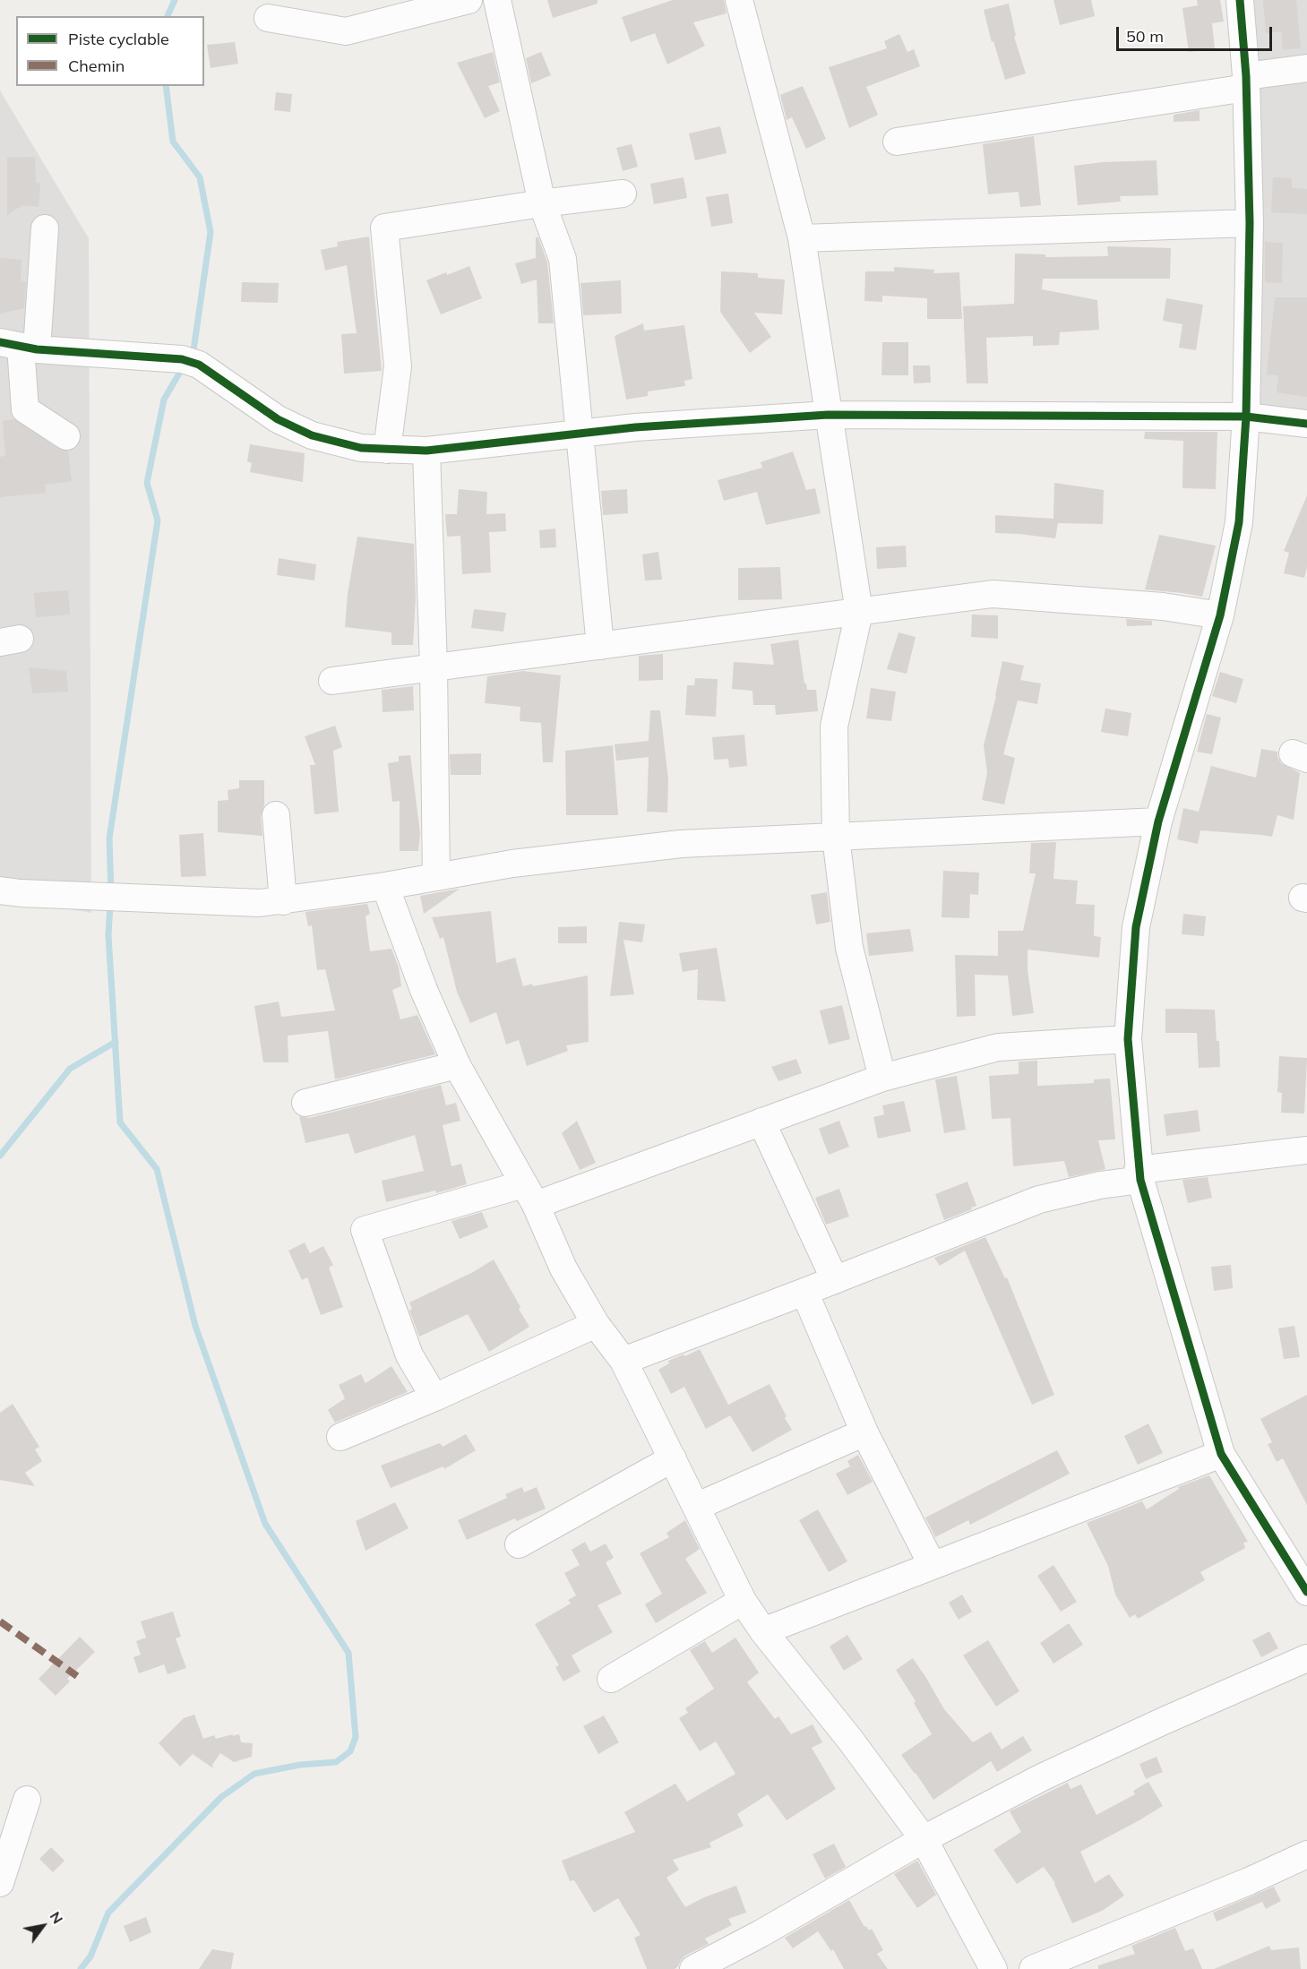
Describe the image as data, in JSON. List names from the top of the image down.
{
  "legend": ["Piste cyclable", "Chemin"],
  "scale_bar": "50 m",
  "north": "top right"
}
